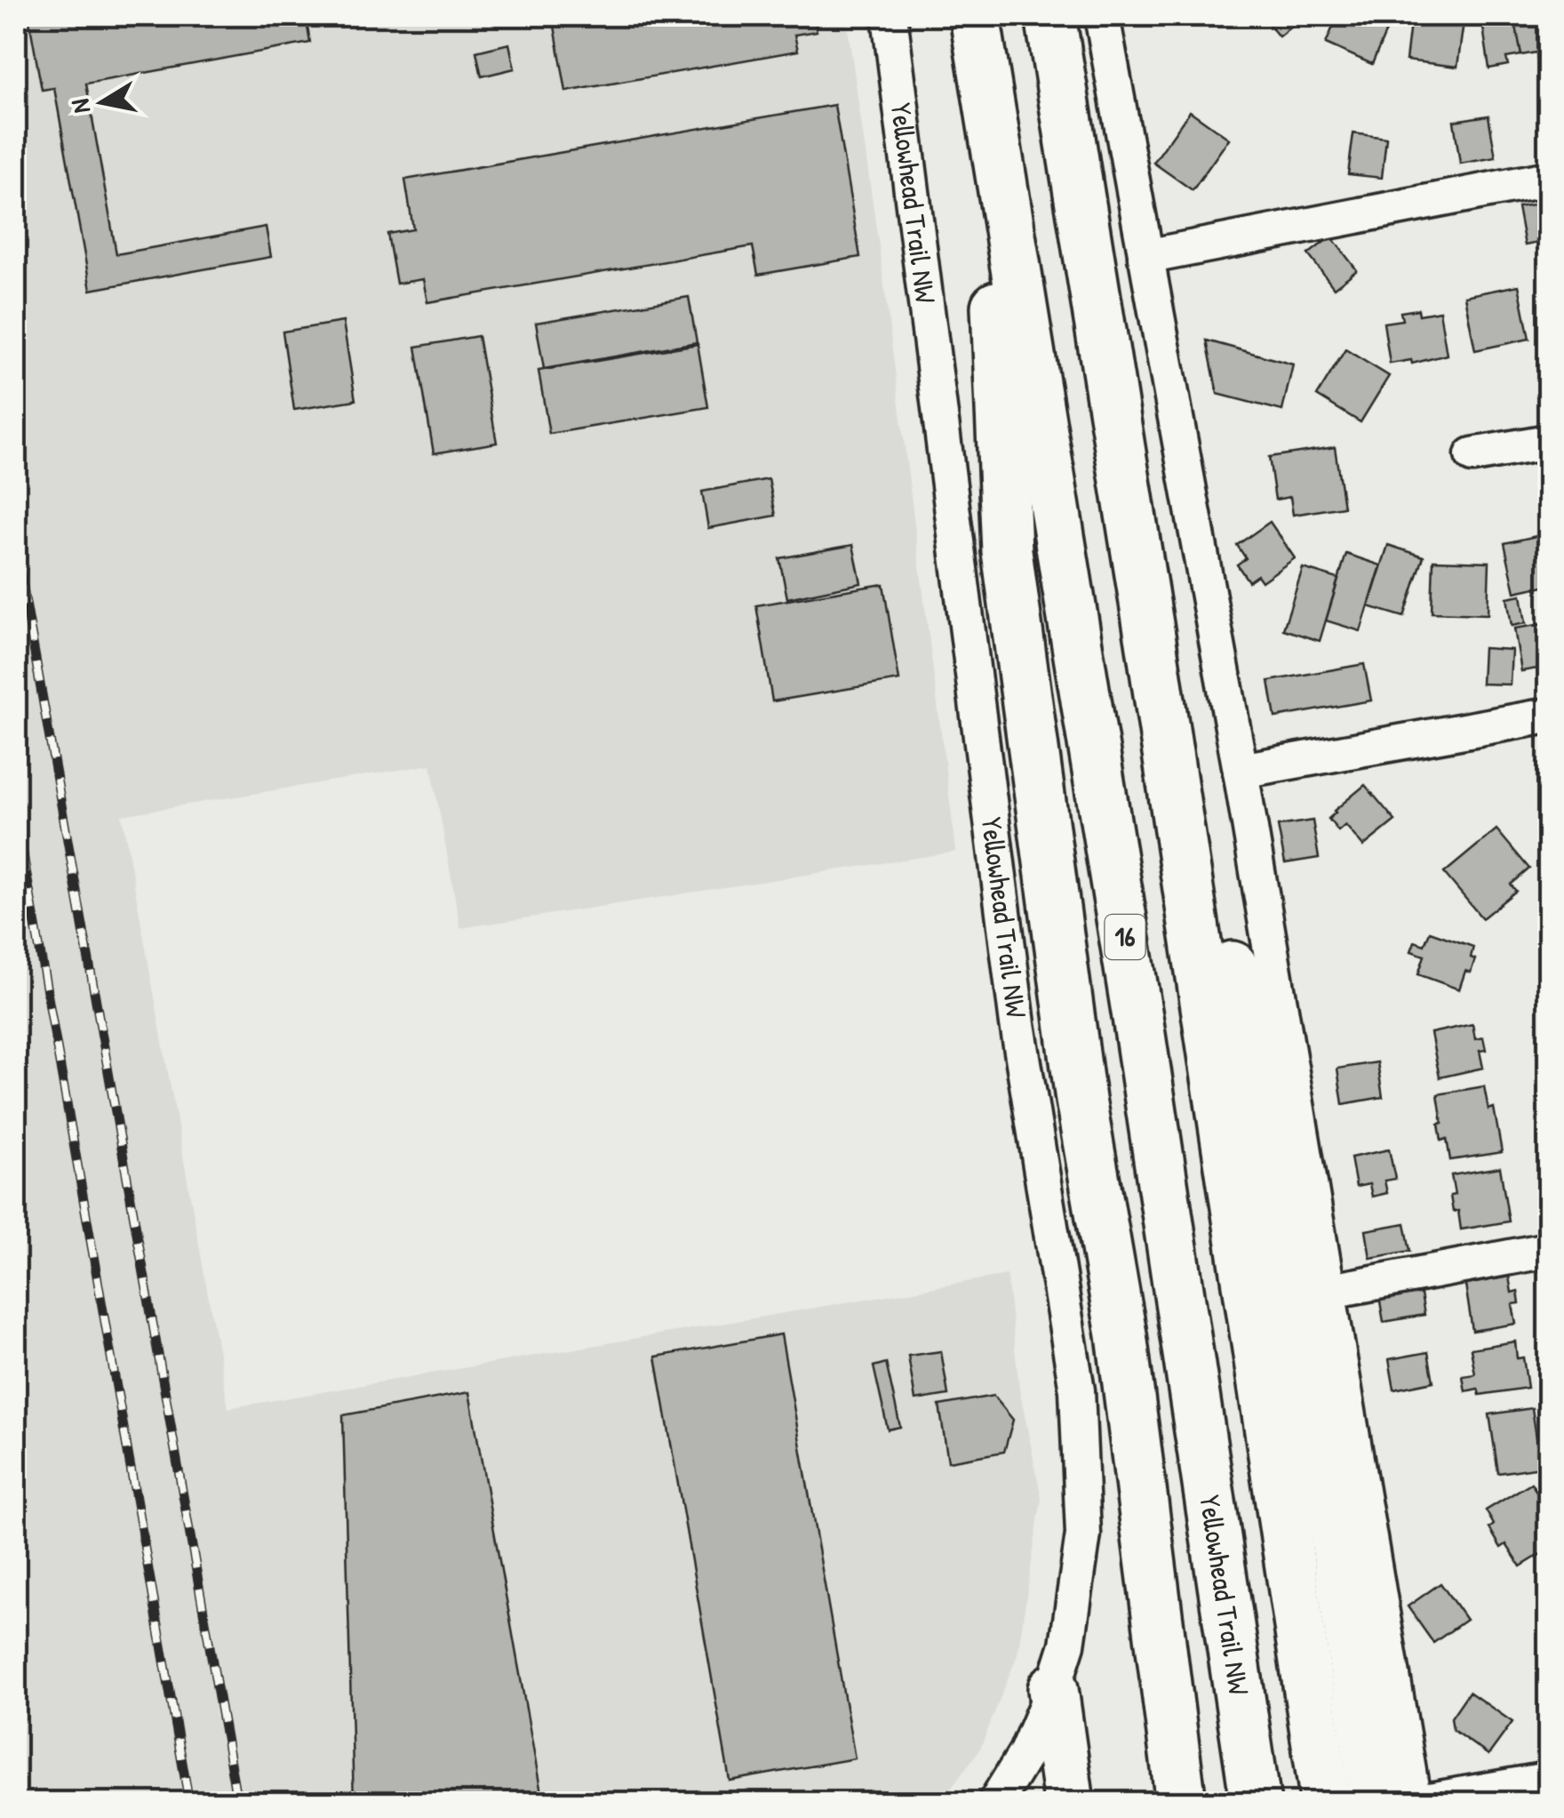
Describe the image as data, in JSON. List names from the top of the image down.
{
  "streets": {
    "highway": ["Yellowhead Trail NW", "16"]
  },
  "north": "left"
}
